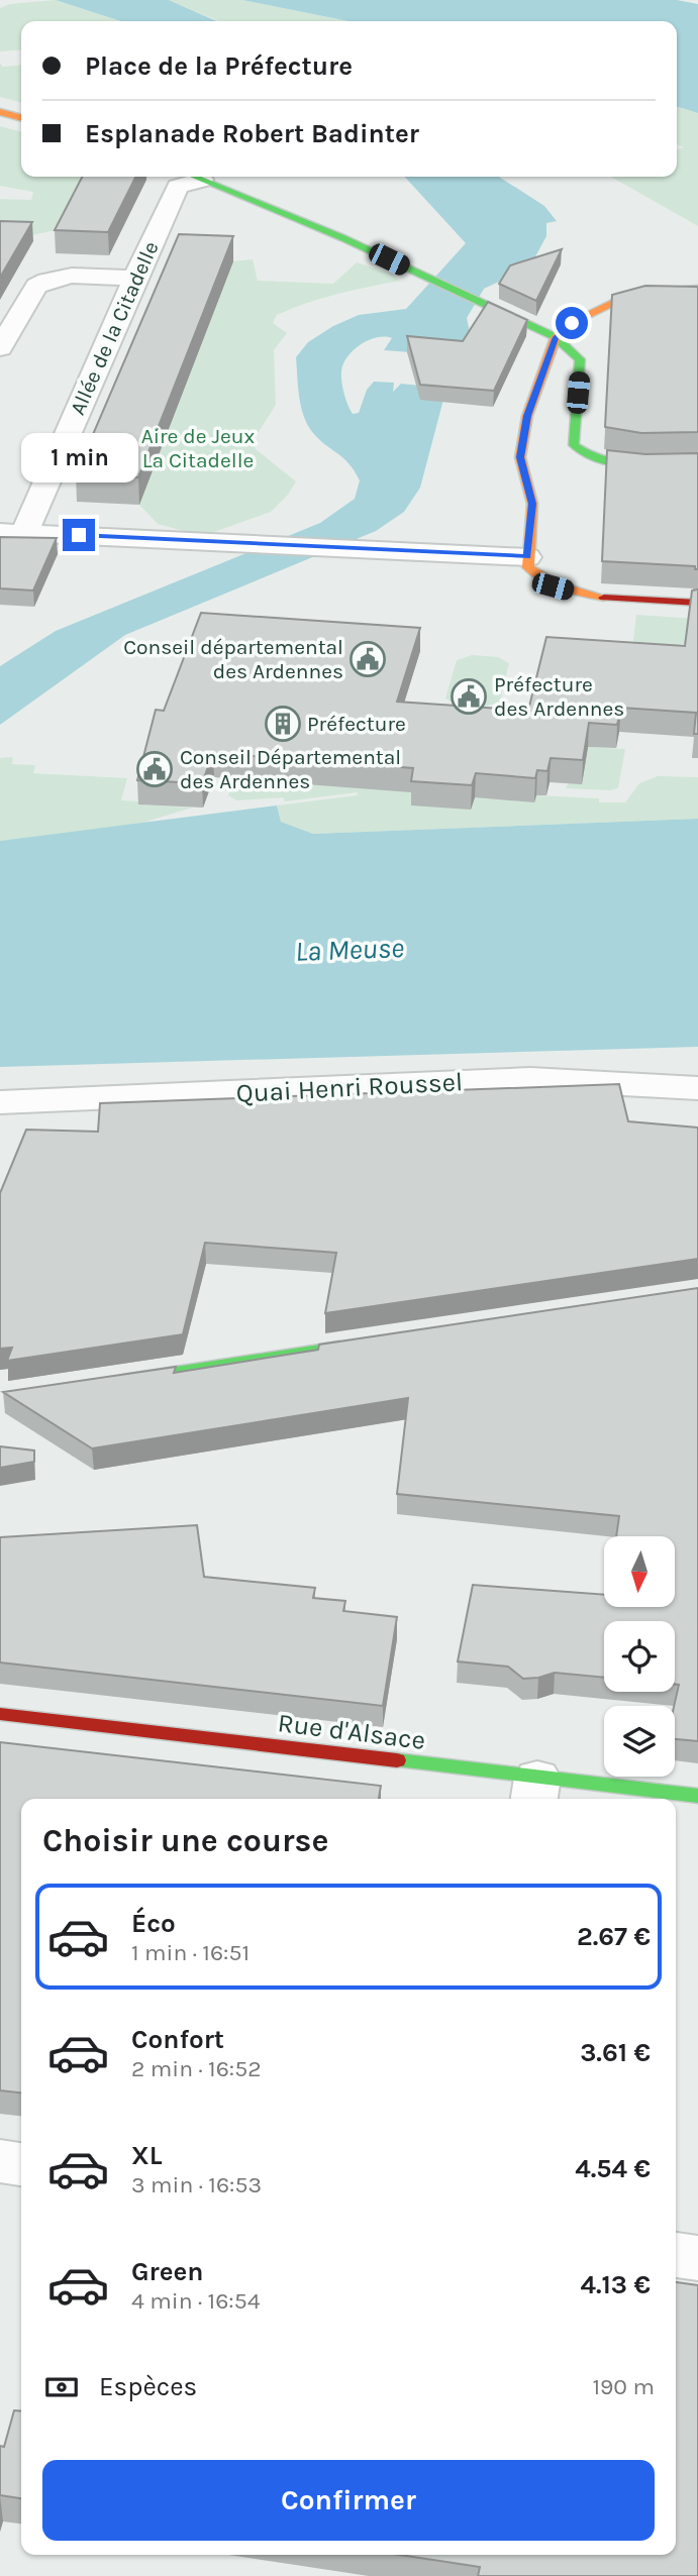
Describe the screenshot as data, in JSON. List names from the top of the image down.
{
  "streets": {
    "main road": ["Rue d'Alsace"],
    "street": ["Allée de la Citadelle", "Quai Henri Roussel"]
  },
  "water": ["La Meuse"],
  "parks": ["Aire de Jeux La Citadelle"],
  "places": {
    "public building": ["Conseil départemental des Ardennes", "Préfecture des Ardennes", "Conseil Départemental des Ardennes"],
    "building": ["Préfecture"]
  },
  "north": "bottom",
  "page": {
    "banner": ["Place de la Préfecture", "Esplanade Robert Badinter"],
    "bubble": "1 min",
    "heading": "Choisir une course",
    "list": [
      {
        "name": "Éco",
        "note": "1 min · 16:51",
        "value": "2.67 €"
      },
      {
        "name": "Confort",
        "note": "2 min · 16:52",
        "value": "3.61 €"
      },
      {
        "name": "XL",
        "note": "3 min · 16:53",
        "value": "4.54 €"
      },
      {
        "name": "Green",
        "note": "4 min · 16:54",
        "value": "4.13 €"
      }
    ],
    "pay": ["Espèces", "190 m"],
    "buttons": "Confirmer"
  }
}
